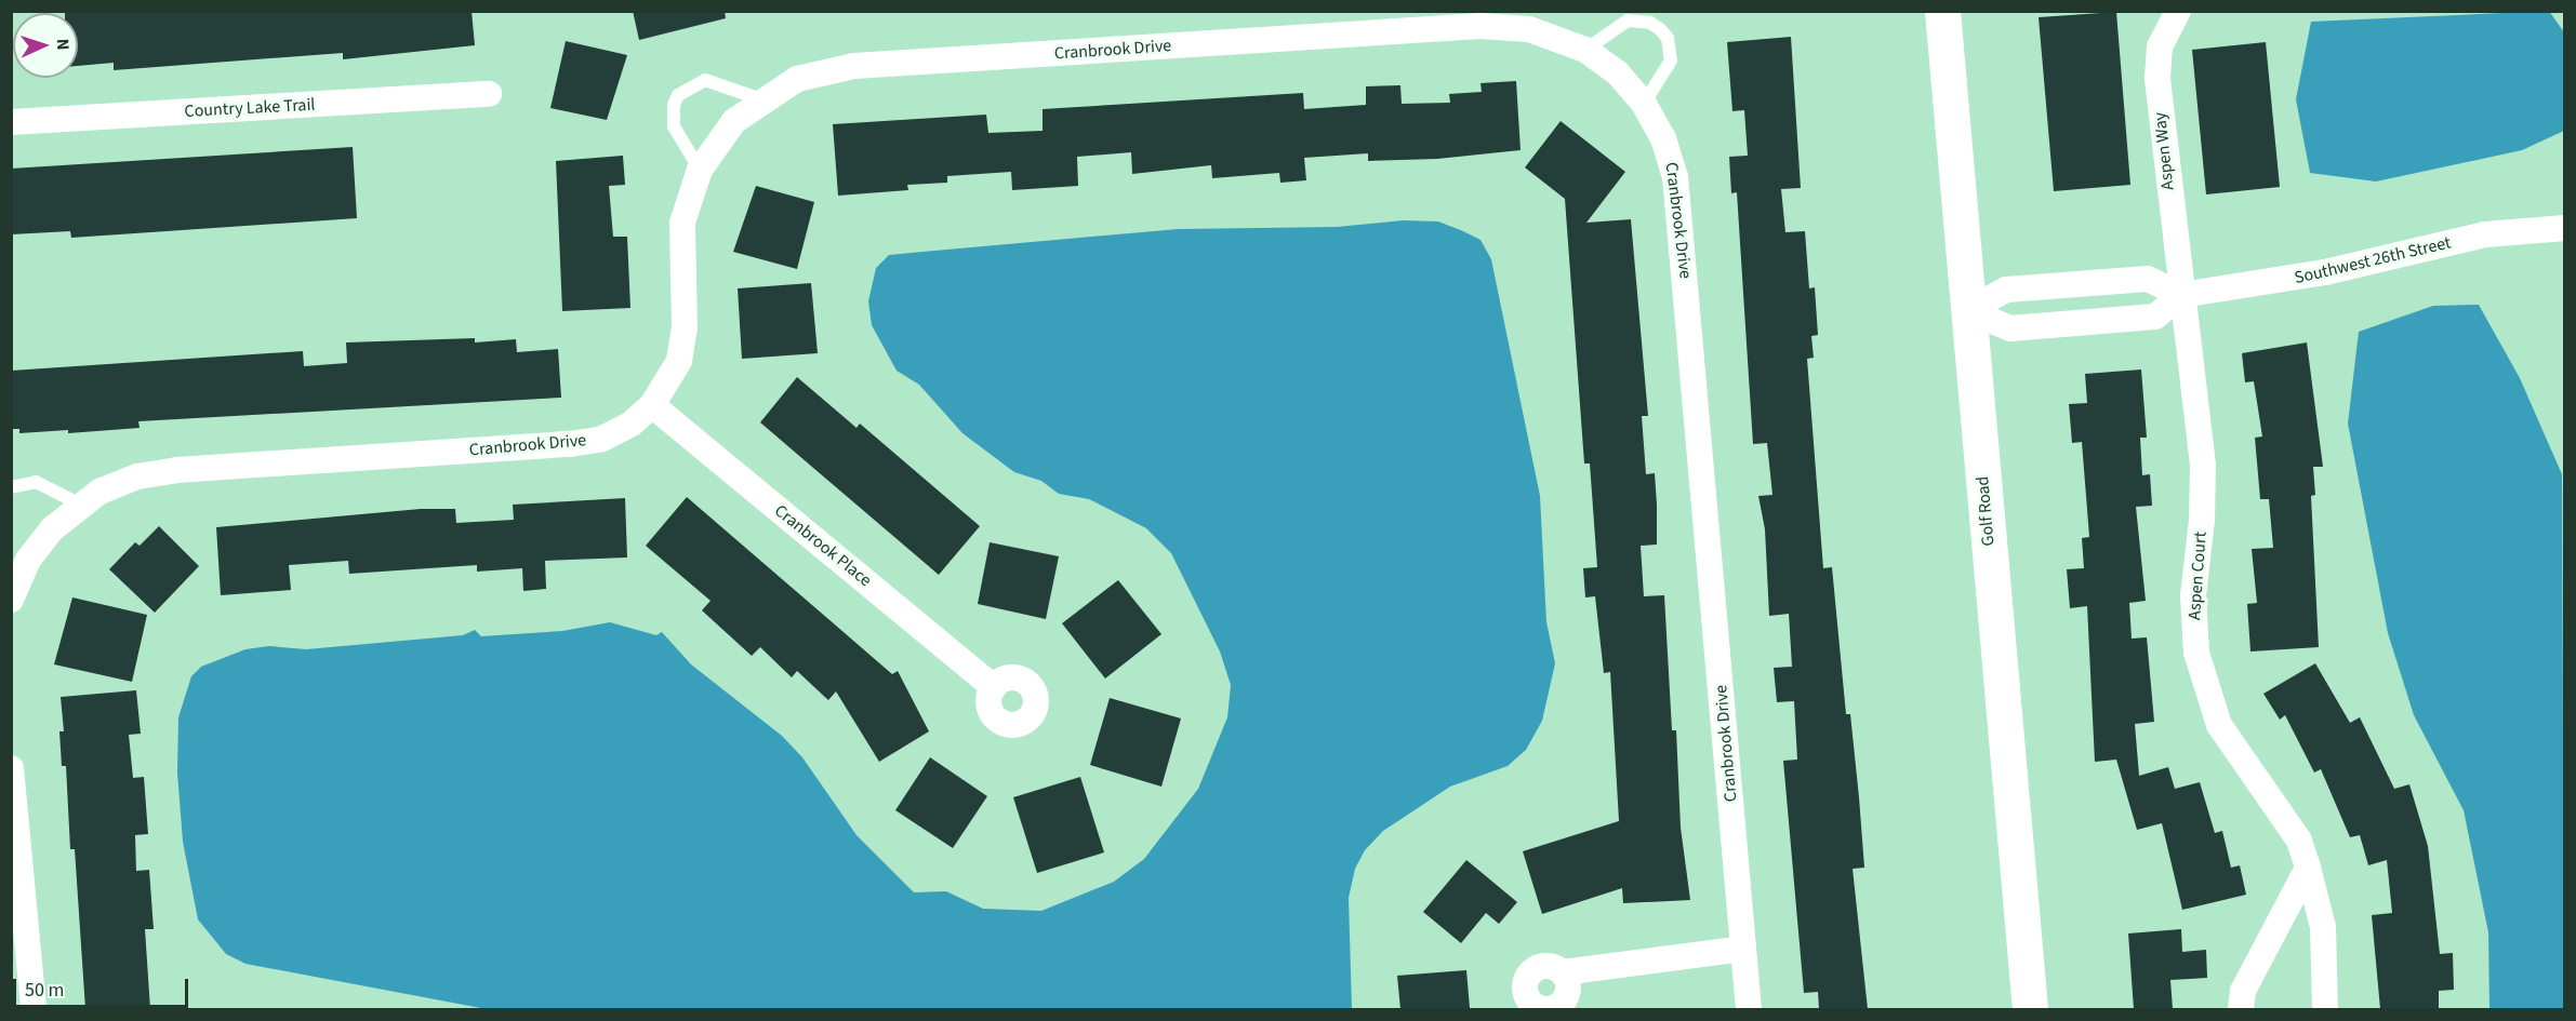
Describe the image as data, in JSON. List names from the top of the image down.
{
  "streets": {
    "street": [
      "Cranbrook Drive",
      "Country Lake Trail",
      "Aspen Way",
      "Southwest 26th Street",
      "Golf Road",
      "Cranbrook Place",
      "Aspen Court"
    ]
  },
  "crossings": [
    ["Cranbrook Drive", "Cranbrook Place"],
    ["Aspen Way", "Southwest 26th Street"],
    ["Aspen Way", "Aspen Court"],
    ["Southwest 26th Street", "Aspen Court"]
  ],
  "scale_bar": "50 m",
  "north": "right"
}
